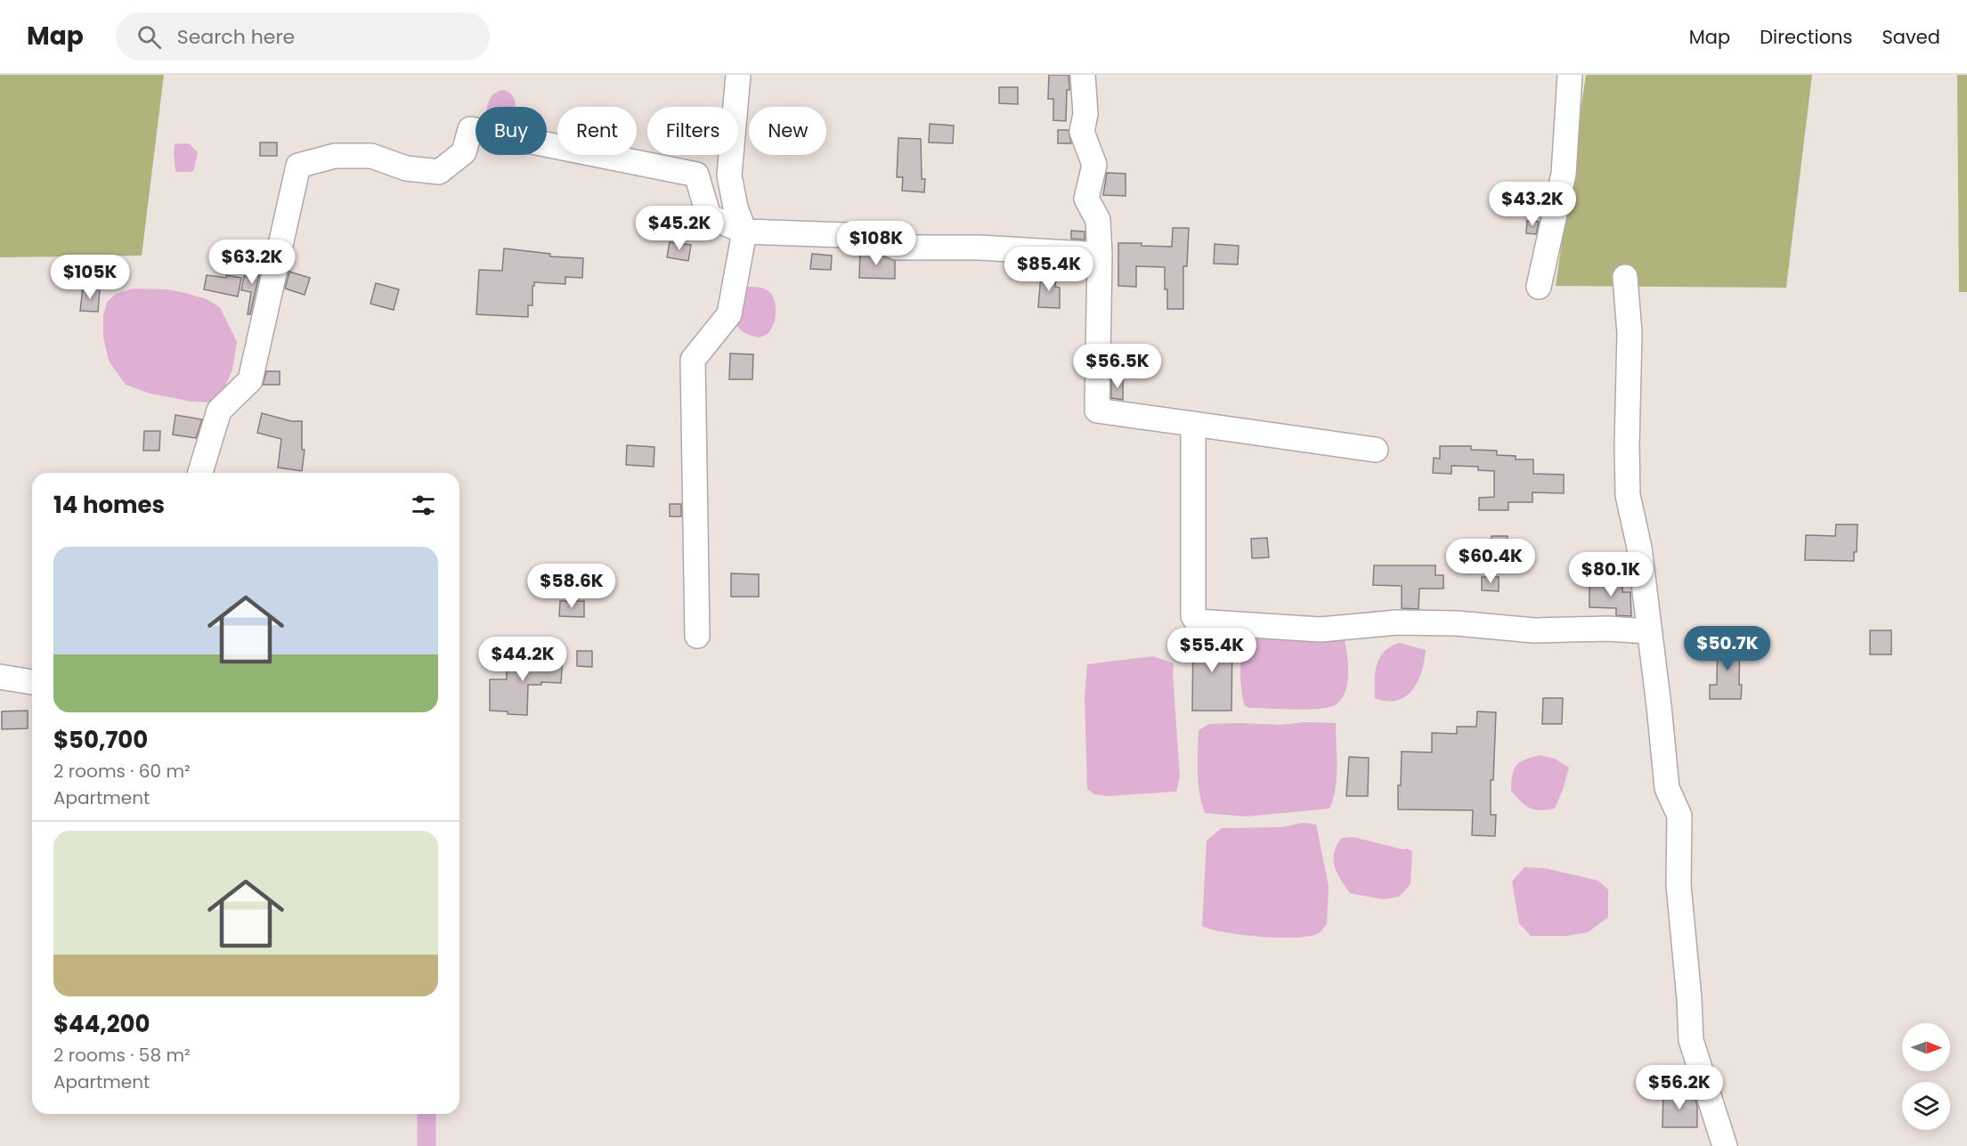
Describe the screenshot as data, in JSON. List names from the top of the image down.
{
  "north": "right",
  "page": {
    "header": "Map",
    "search": "Search here",
    "nav": ["Map", "Directions", "Saved"],
    "chip": [
      "Buy",
      "Rent",
      "Filters",
      "New"
    ],
    "price": [
      "$43.2K",
      "$45.2K",
      "$108K",
      "$63.2K",
      "$85.4K",
      "$105K",
      "$56.5K",
      "$60.4K",
      "$80.1K",
      "$58.6K",
      "$50.7K",
      "$55.4K",
      "$44.2K",
      "$56.2K"
    ],
    "heading": "14 homes",
    "list": [
      {
        "name": "$50,700",
        "note": "2 rooms · 60 m² · Apartment"
      },
      {
        "name": "$44,200",
        "note": "2 rooms · 58 m² · Apartment"
      }
    ]
  }
}
